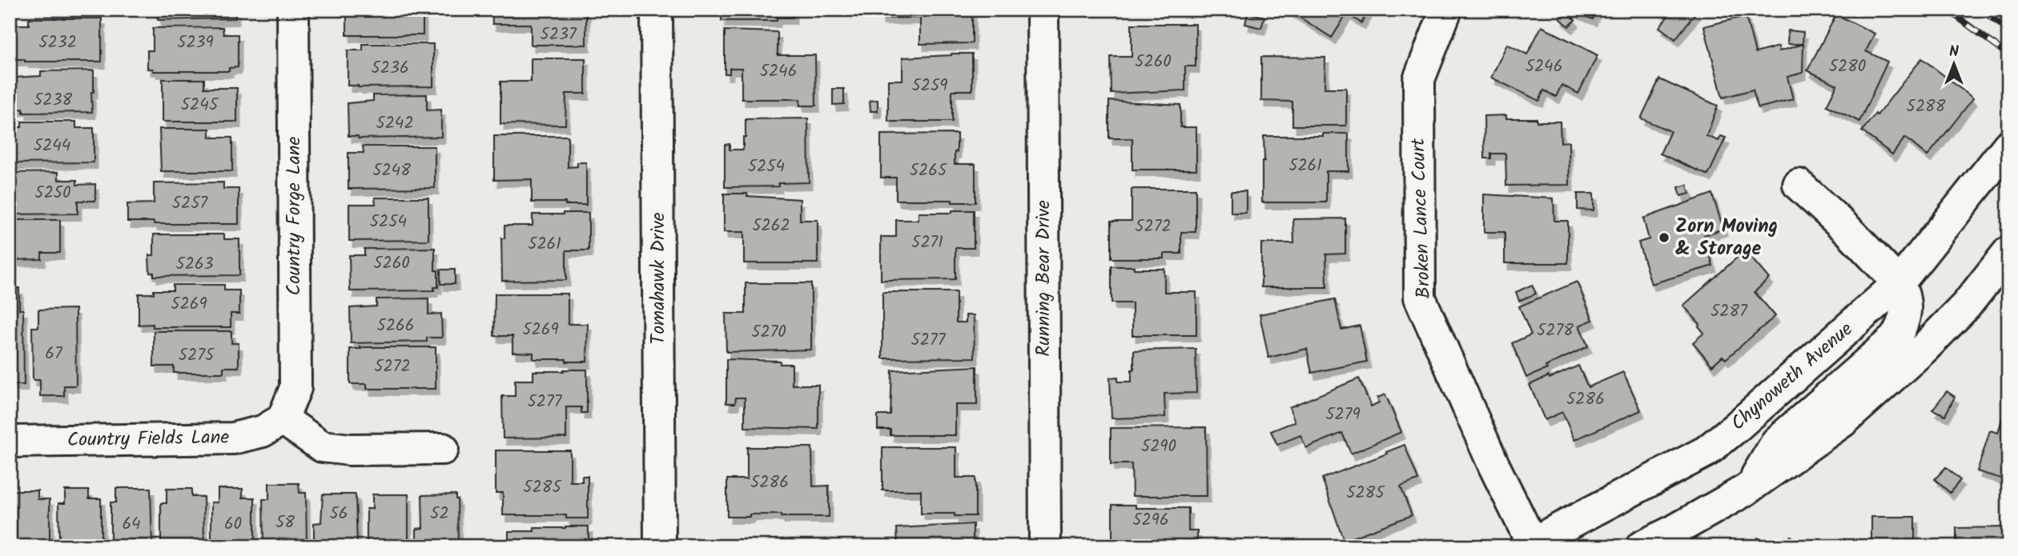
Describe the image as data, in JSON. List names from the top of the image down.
{
  "streets": {
    "street": [
      "Country Forge Lane",
      "Broken Lance Court",
      "Tomahawk Drive",
      "Running Bear Drive",
      "Chynoweth Avenue",
      "Country Fields Lane"
    ]
  },
  "crossings": [
    ["Country Forge Lane", "Country Fields Lane"],
    ["Broken Lance Court", "Chynoweth Avenue"]
  ],
  "places": ["Zorn Moving & Storage"],
  "house_numbers": [
    "5237",
    "5232",
    "5239",
    "5260",
    "5246",
    "5280",
    "5236",
    "5246",
    "5259",
    "5238",
    "5245",
    "5288",
    "5242",
    "5244",
    "5261",
    "5254",
    "5248",
    "5265",
    "5250",
    "5257",
    "5254",
    "5262",
    "5272",
    "5271",
    "5261",
    "5260",
    "5263",
    "5269",
    "5287",
    "5266",
    "5269",
    "5278",
    "5270",
    "5277",
    "67",
    "5275",
    "5272",
    "5286",
    "5277",
    "5279",
    "5290",
    "5286",
    "5285",
    "5285",
    "56",
    "52",
    "5296",
    "58",
    "64",
    "60"
  ],
  "north": "top"
}
